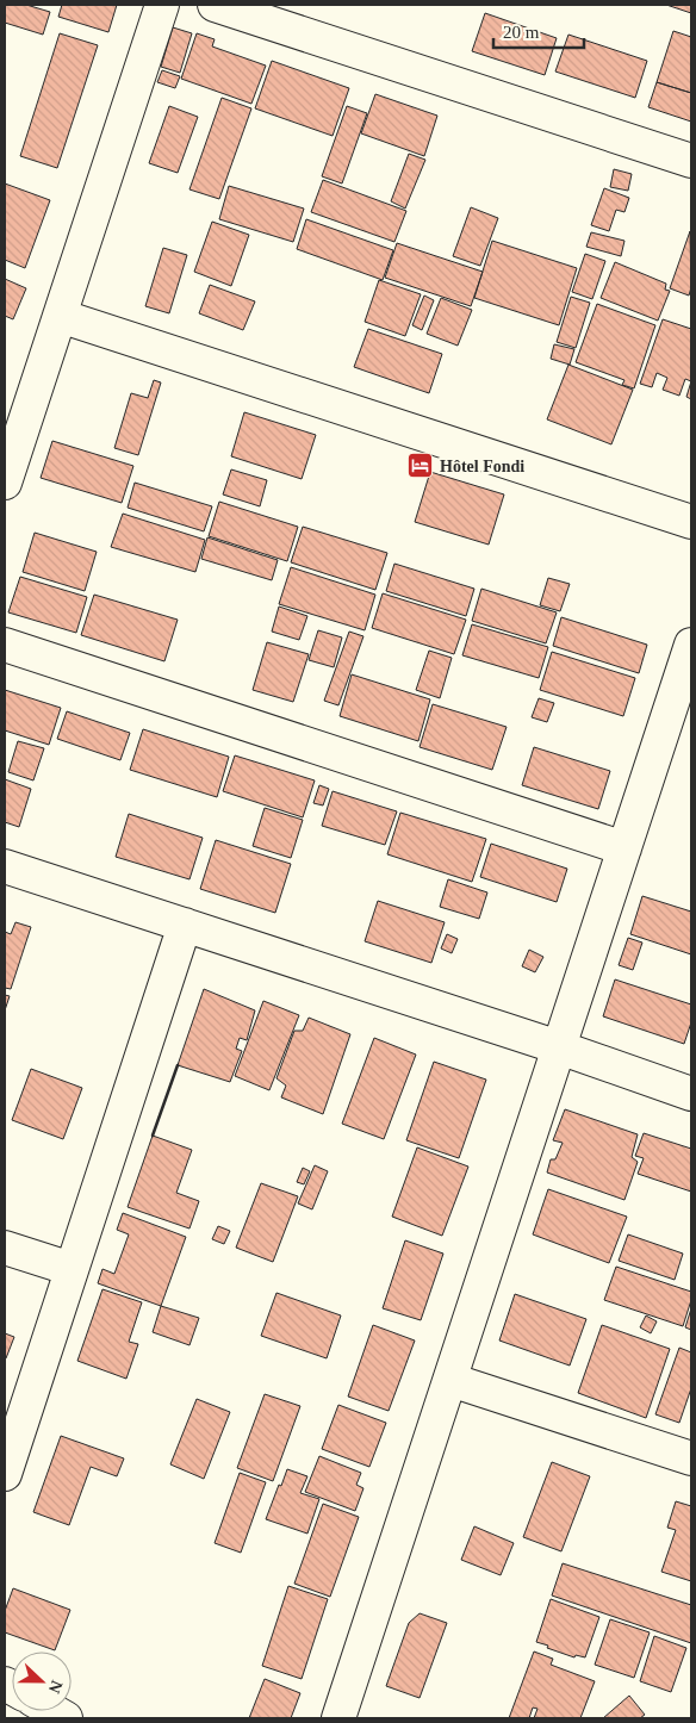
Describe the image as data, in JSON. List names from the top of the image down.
{
  "places": {
    "hotel": ["Hôtel Fondi"]
  },
  "scale_bar": "20 m",
  "north": "right"
}
